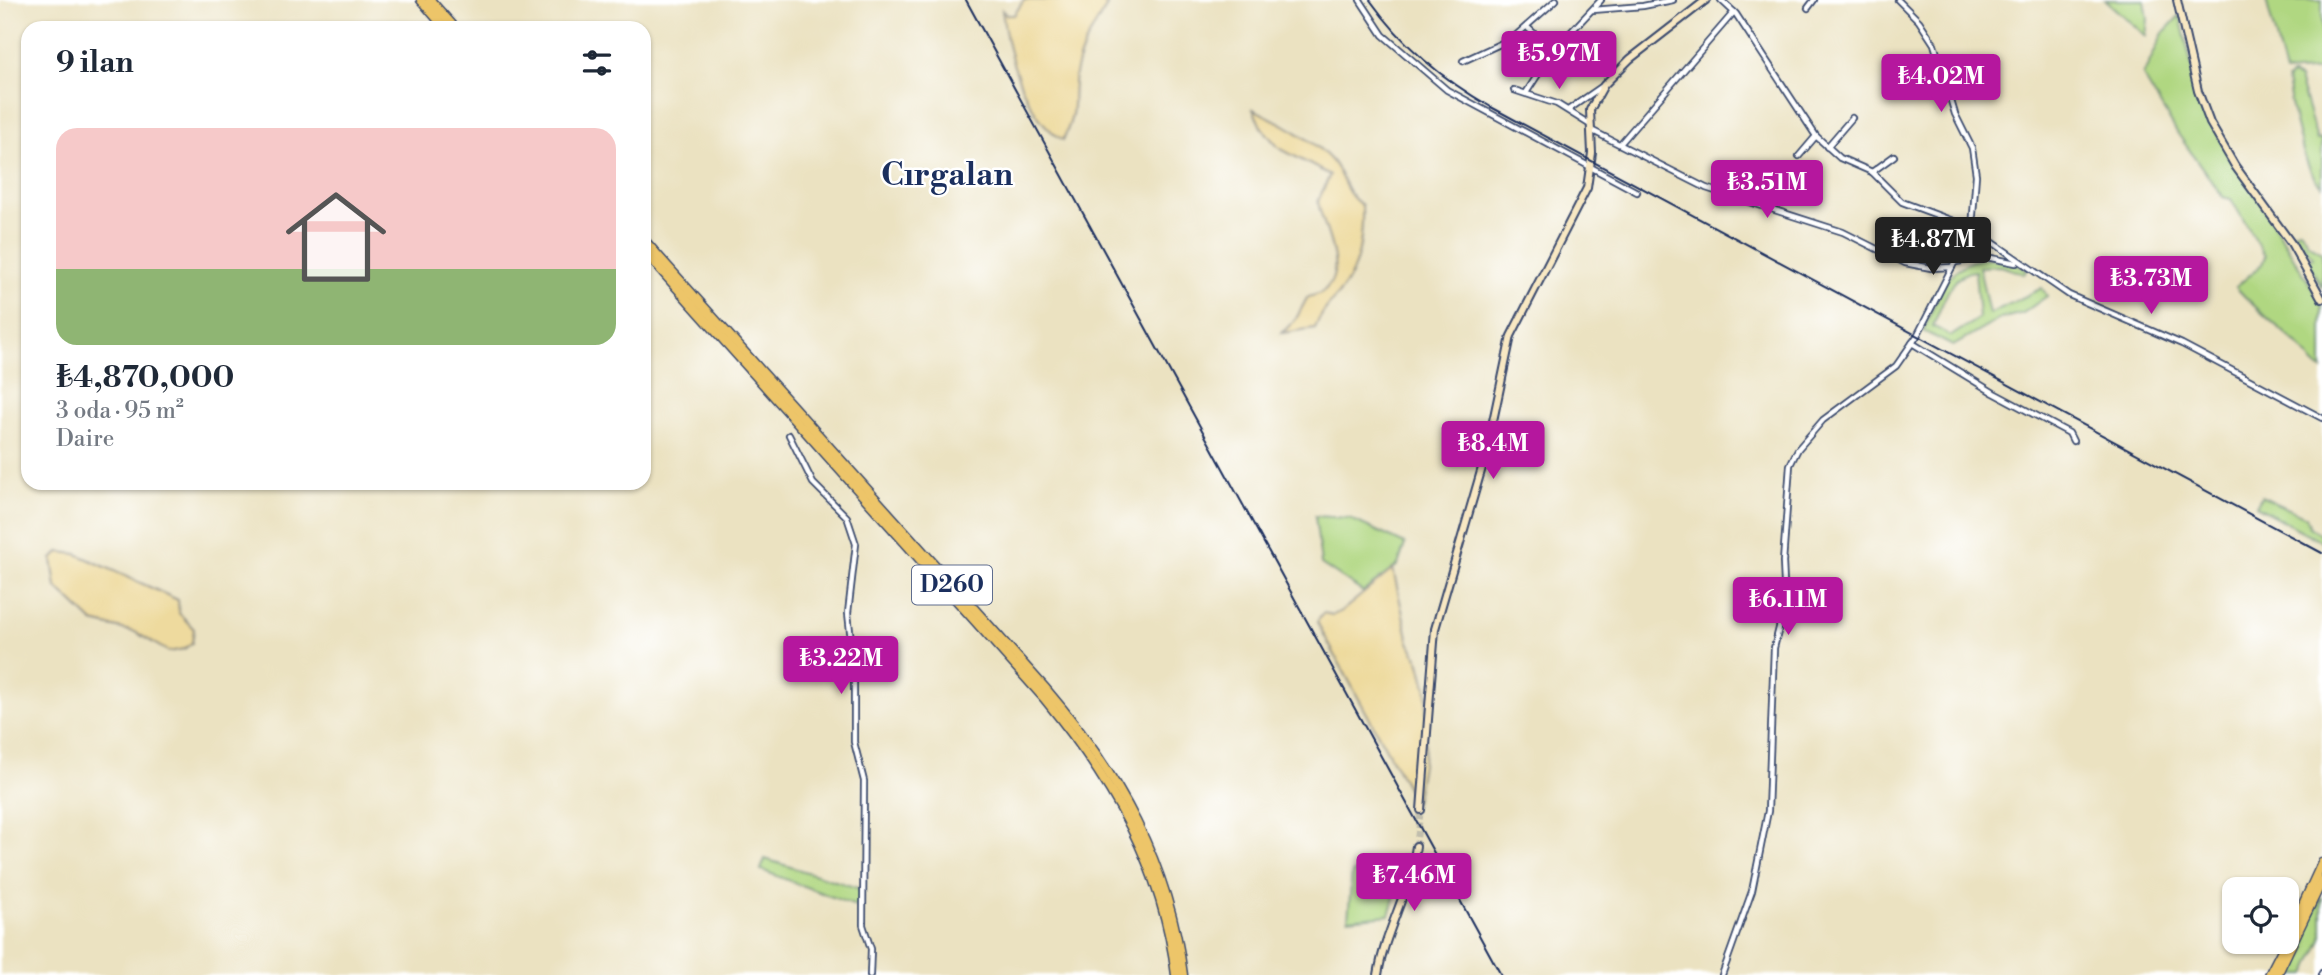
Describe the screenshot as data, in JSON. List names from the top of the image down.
{
  "streets": {
    "highway": ["D260"]
  },
  "districts": ["Cırgalan"],
  "page": {
    "heading": "9 ilan",
    "price": [
      "₺5.97M",
      "₺4.02M",
      "₺3.51M",
      "₺4.87M",
      "₺3.73M",
      "₺8.4M",
      "₺6.11M",
      "₺3.22M",
      "₺7.46M"
    ],
    "list": [
      {
        "name": "₺4,870,000",
        "note": "3 oda · 95 m² · Daire"
      }
    ]
  }
}
